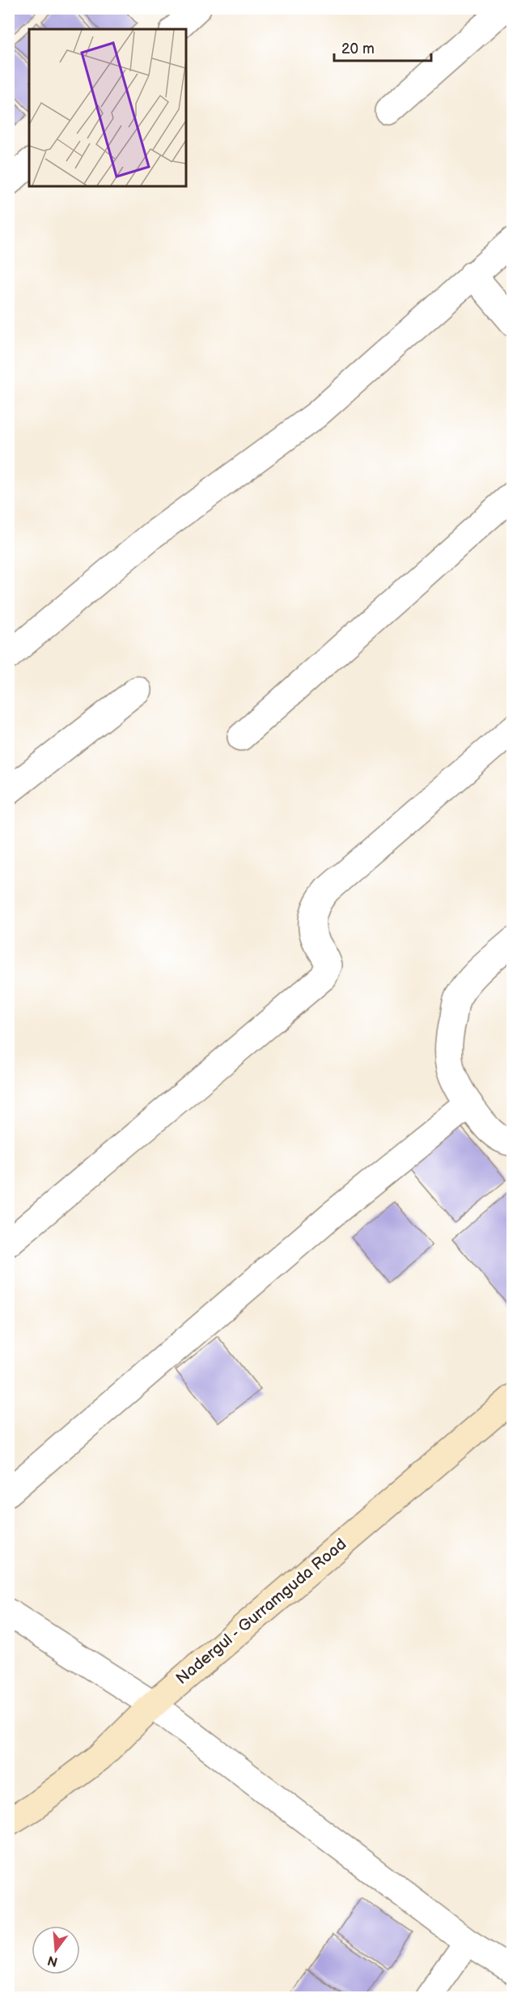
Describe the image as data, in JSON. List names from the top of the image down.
{
  "streets": {
    "main road": ["Nadergul - Gurramguda Road"]
  },
  "scale_bar": "20 m",
  "north": "bottom"
}
